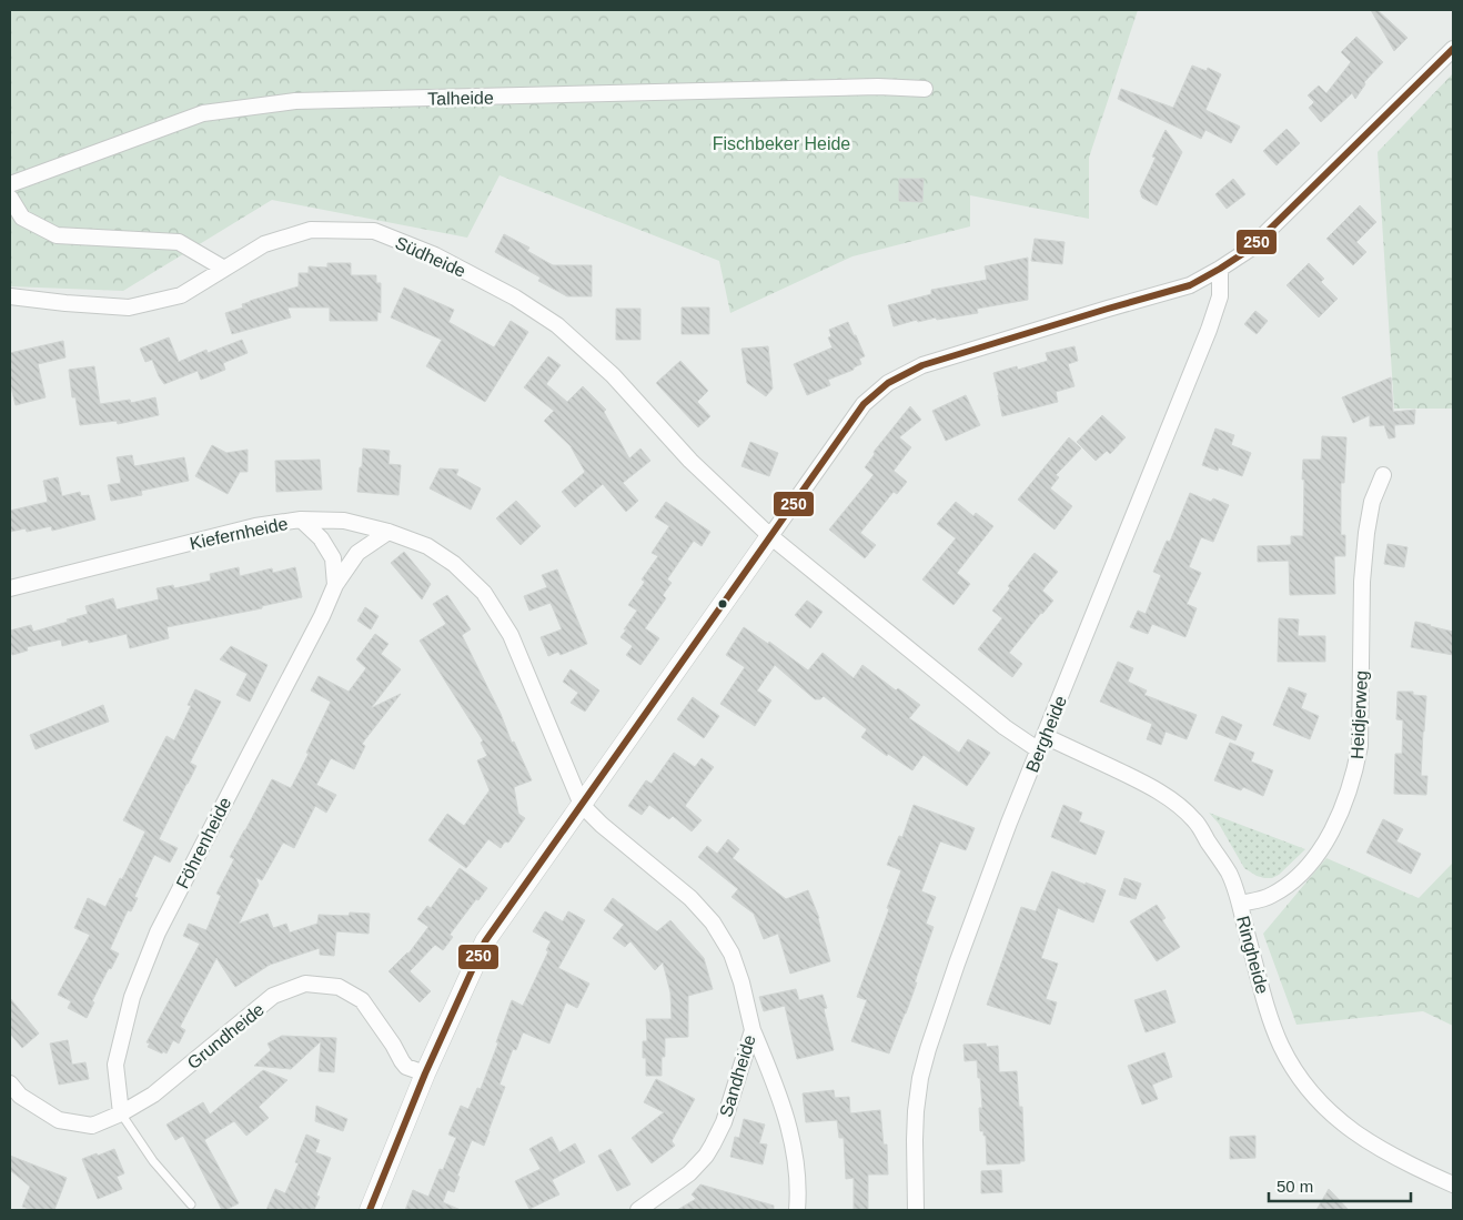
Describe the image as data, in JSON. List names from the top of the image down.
{
  "streets": {
    "street": [
      "Talheide",
      "Südheide",
      "Kiefernheide",
      "Heidjerweg",
      "Bergheide",
      "Föhrenheide",
      "Ringheide",
      "Grundheide",
      "Sandheide"
    ]
  },
  "crossings": [
    ["Südheide", "Ringheide"],
    ["Kiefernheide", "Föhrenheide"],
    ["Kiefernheide", "Sandheide"],
    ["Heidjerweg", "Ringheide"],
    ["Bergheide", "Ringheide"],
    ["Föhrenheide", "Grundheide"]
  ],
  "parks": ["Fischbeker Heide"],
  "lines": ["transit line 250"],
  "scale_bar": "50 m"
}
